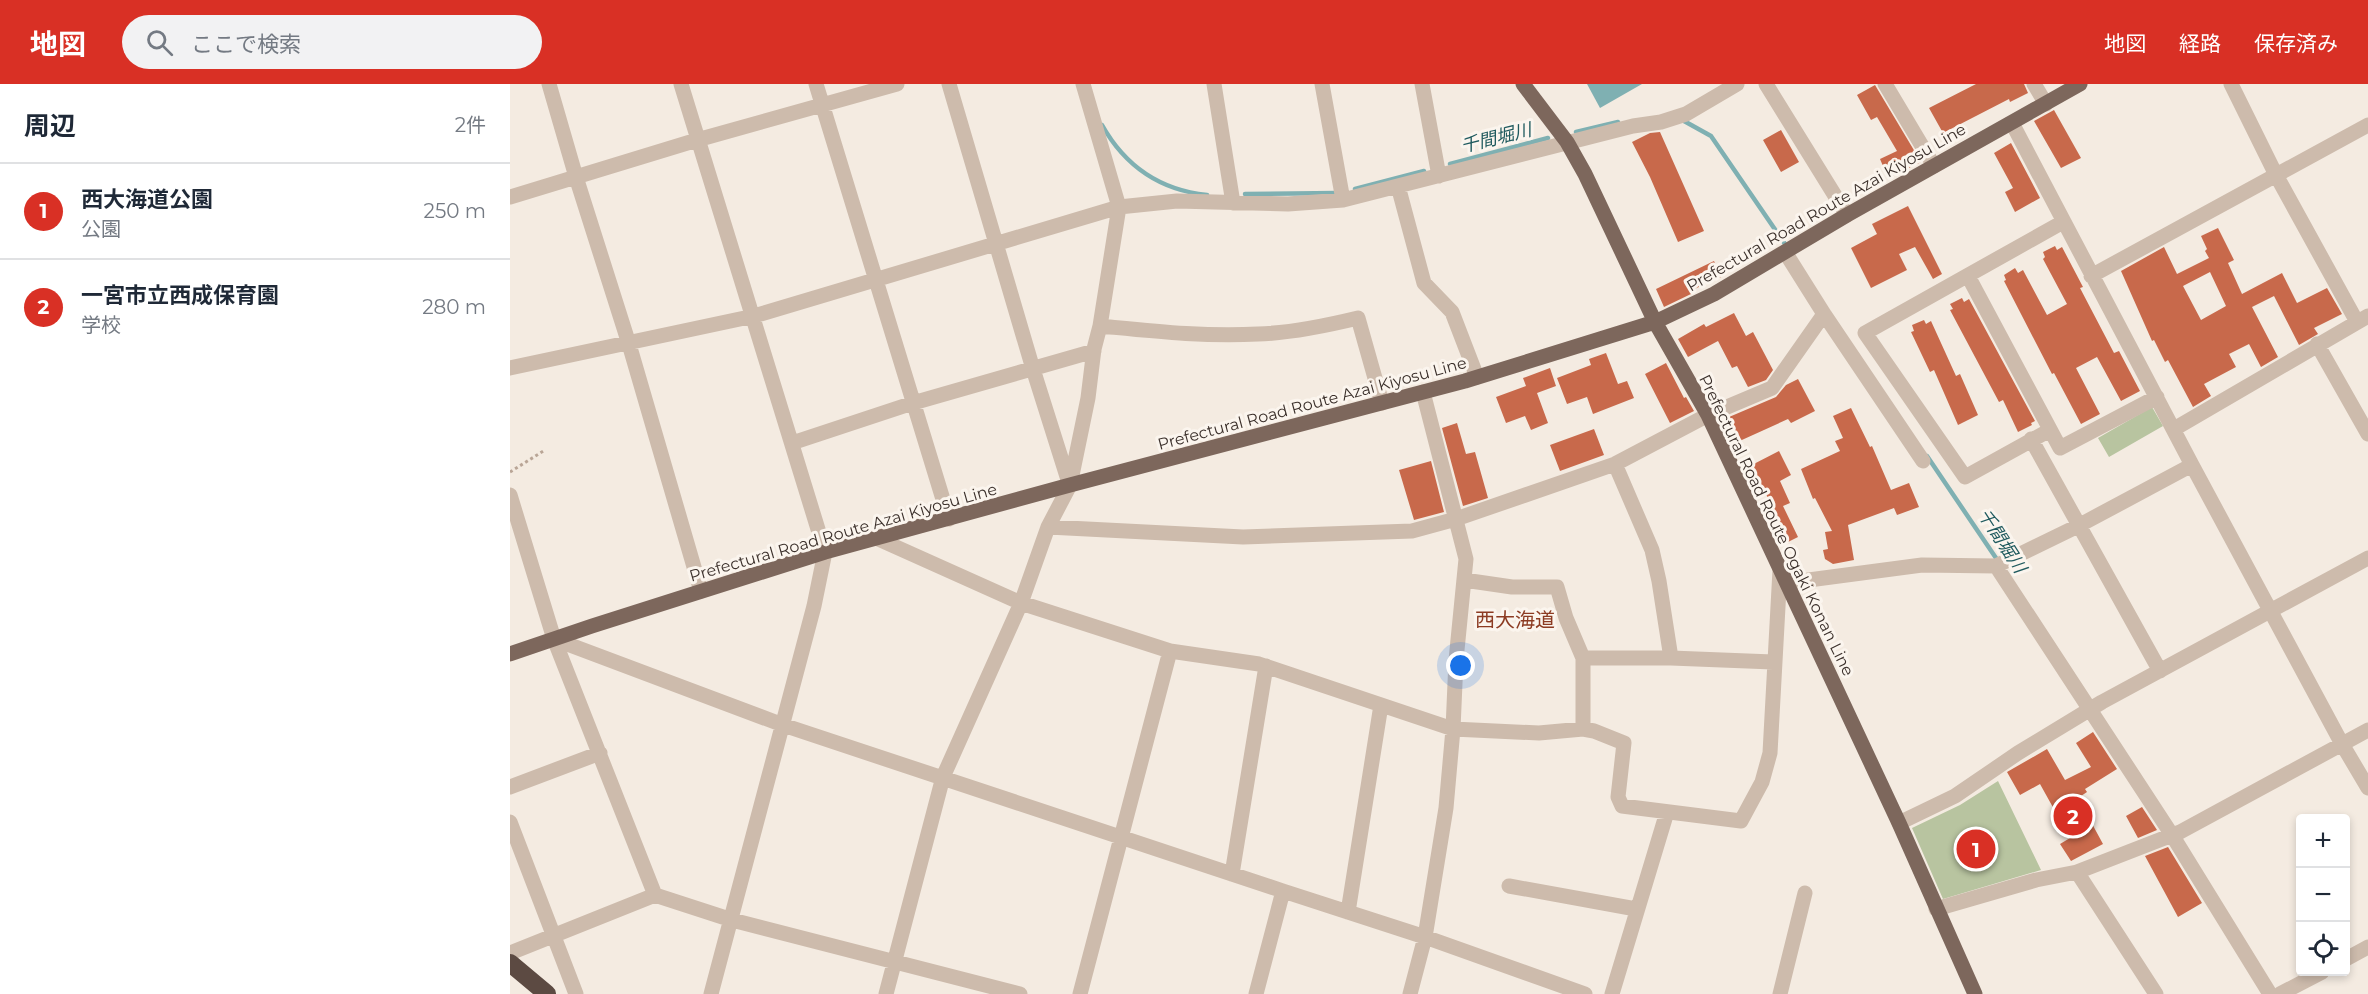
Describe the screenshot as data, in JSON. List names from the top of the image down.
{
  "streets": {
    "main road": ["Prefectural Road Route Azai Kiyosu Line", "Prefectural Road Route Ogaki Konan Line"]
  },
  "crossings": [
    ["Prefectural Road Route Azai Kiyosu Line", "Prefectural Road Route Ogaki Konan Line"]
  ],
  "districts": ["西大海道"],
  "water": ["千間堀川"],
  "page": {
    "header": "地図",
    "search": "ここで検索",
    "nav": ["地図", "経路", "保存済み"],
    "heading": ["周辺", "2件"],
    "list": [
      {
        "mark": "1",
        "name": "西大海道公園",
        "note": "公園",
        "value": "250 m"
      },
      {
        "mark": "2",
        "name": "一宮市立西成保育園",
        "note": "学校",
        "value": "280 m"
      }
    ],
    "pins": ["2", "1"],
    "map_buttons": ["+", "−"]
  }
}
